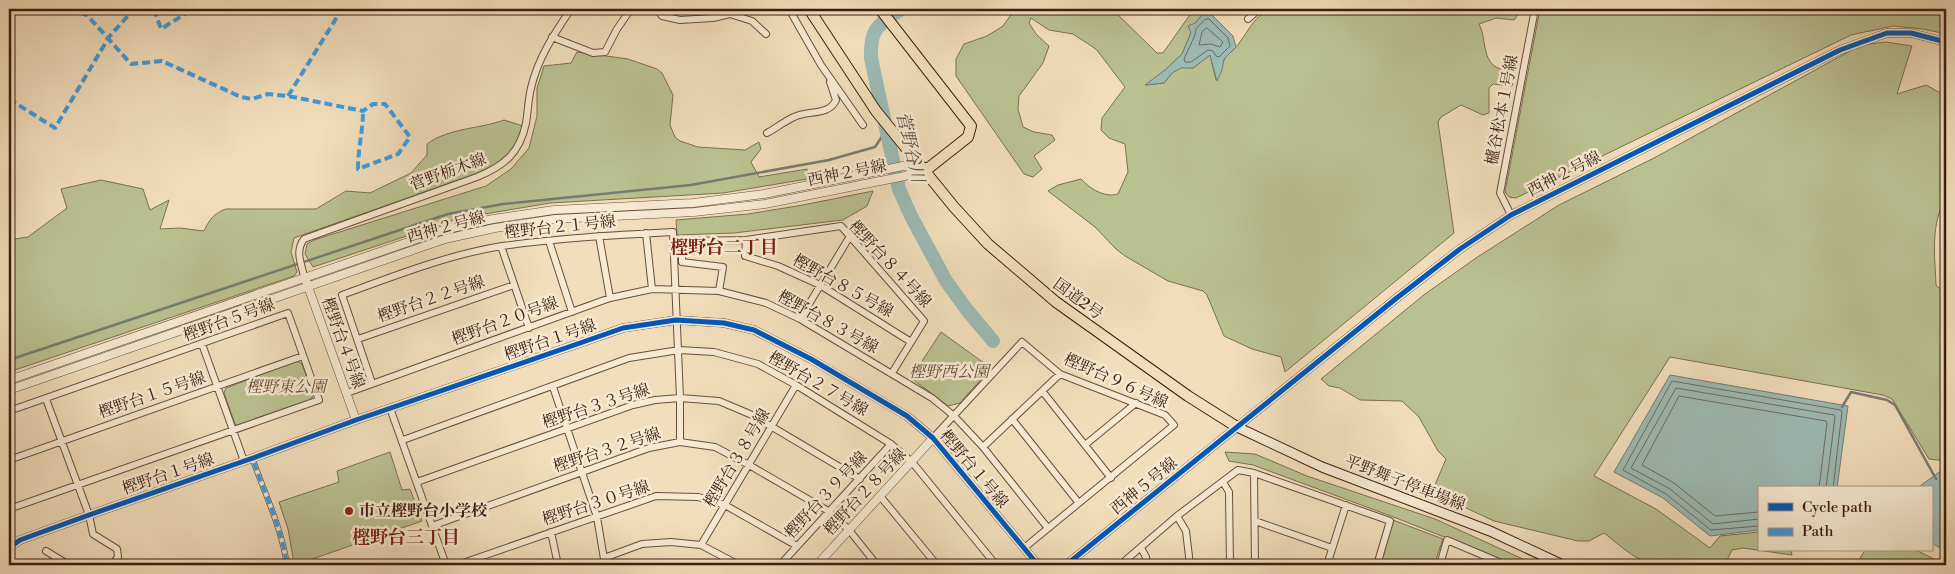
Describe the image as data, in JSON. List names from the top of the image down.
{
  "streets": {
    "highway": ["国道2号"],
    "main road": ["平野舞子停車場線"],
    "street": [
      "櫨谷松本１号線",
      "菅野栃木線",
      "西神２号線",
      "樫野台２１号線",
      "樫野台８４号線",
      "樫野台８５号線",
      "樫野台２２号線",
      "樫野台５号線",
      "樫野台２０号線",
      "樫野台８３号線",
      "樫野台１号線",
      "樫野台４号線",
      "樫野台９６号線",
      "樫野台２７号線",
      "樫野台１５号線",
      "樫野台３３号線",
      "樫野台３２号線",
      "樫野台３８号線",
      "西神５号線",
      "樫野台２８号線",
      "樫野台３９号線",
      "樫野台３０号線"
    ]
  },
  "crossings": [
    ["櫨谷松本１号線", "西神２号線"],
    ["菅野栃木線", "西神２号線"],
    ["菅野栃木線", "樫野台４号線"],
    ["西神２号線", "国道2号"],
    ["西神２号線", "樫野台４号線"],
    ["西神２号線", "平野舞子停車場線"],
    ["西神２号線", "西神５号線"],
    ["樫野台２１号線", "樫野台２２号線"],
    ["樫野台２１号線", "樫野台２０号線"],
    ["樫野台２１号線", "樫野台８３号線"],
    ["樫野台２１号線", "樫野台１号線"],
    ["樫野台２１号線", "樫野台２７号線"],
    ["樫野台２１号線", "樫野台３３号線"],
    ["樫野台２１号線", "樫野台３２号線"],
    ["樫野台８４号線", "樫野台８５号線"],
    ["樫野台８４号線", "樫野台８３号線"],
    ["国道2号", "平野舞子停車場線"],
    ["国道2号", "西神５号線"],
    ["樫野台５号線", "樫野台１５号線"],
    ["樫野台２０号線", "樫野台８３号線"],
    ["樫野台２０号線", "樫野台４号線"],
    ["樫野台８３号線", "樫野台９６号線"],
    ["樫野台１号線", "樫野台４号線"],
    ["樫野台１号線", "樫野台９６号線"],
    ["樫野台１号線", "樫野台２８号線"],
    ["樫野台９６号線", "樫野台２８号線"],
    ["樫野台２７号線", "樫野台３８号線"],
    ["樫野台２７号線", "樫野台２８号線"],
    ["樫野台２７号線", "樫野台３９号線"],
    ["樫野台３３号線", "樫野台３８号線"],
    ["樫野台３３号線", "樫野台３９号線"],
    ["樫野台３２号線", "樫野台３８号線"],
    ["樫野台３２号線", "樫野台２８号線"],
    ["樫野台３２号線", "樫野台３９号線"],
    ["樫野台３８号線", "樫野台３０号線"],
    ["平野舞子停車場線", "西神５号線"],
    ["樫野台３９号線", "樫野台３０号線"]
  ],
  "districts": ["樫野台二丁目", "樫野台三丁目"],
  "water": ["菅野谷川"],
  "parks": ["樫野西公園", "樫野東公園"],
  "places": ["市立樫野台小学校"],
  "legend": ["Cycle path", "Path"]
}
